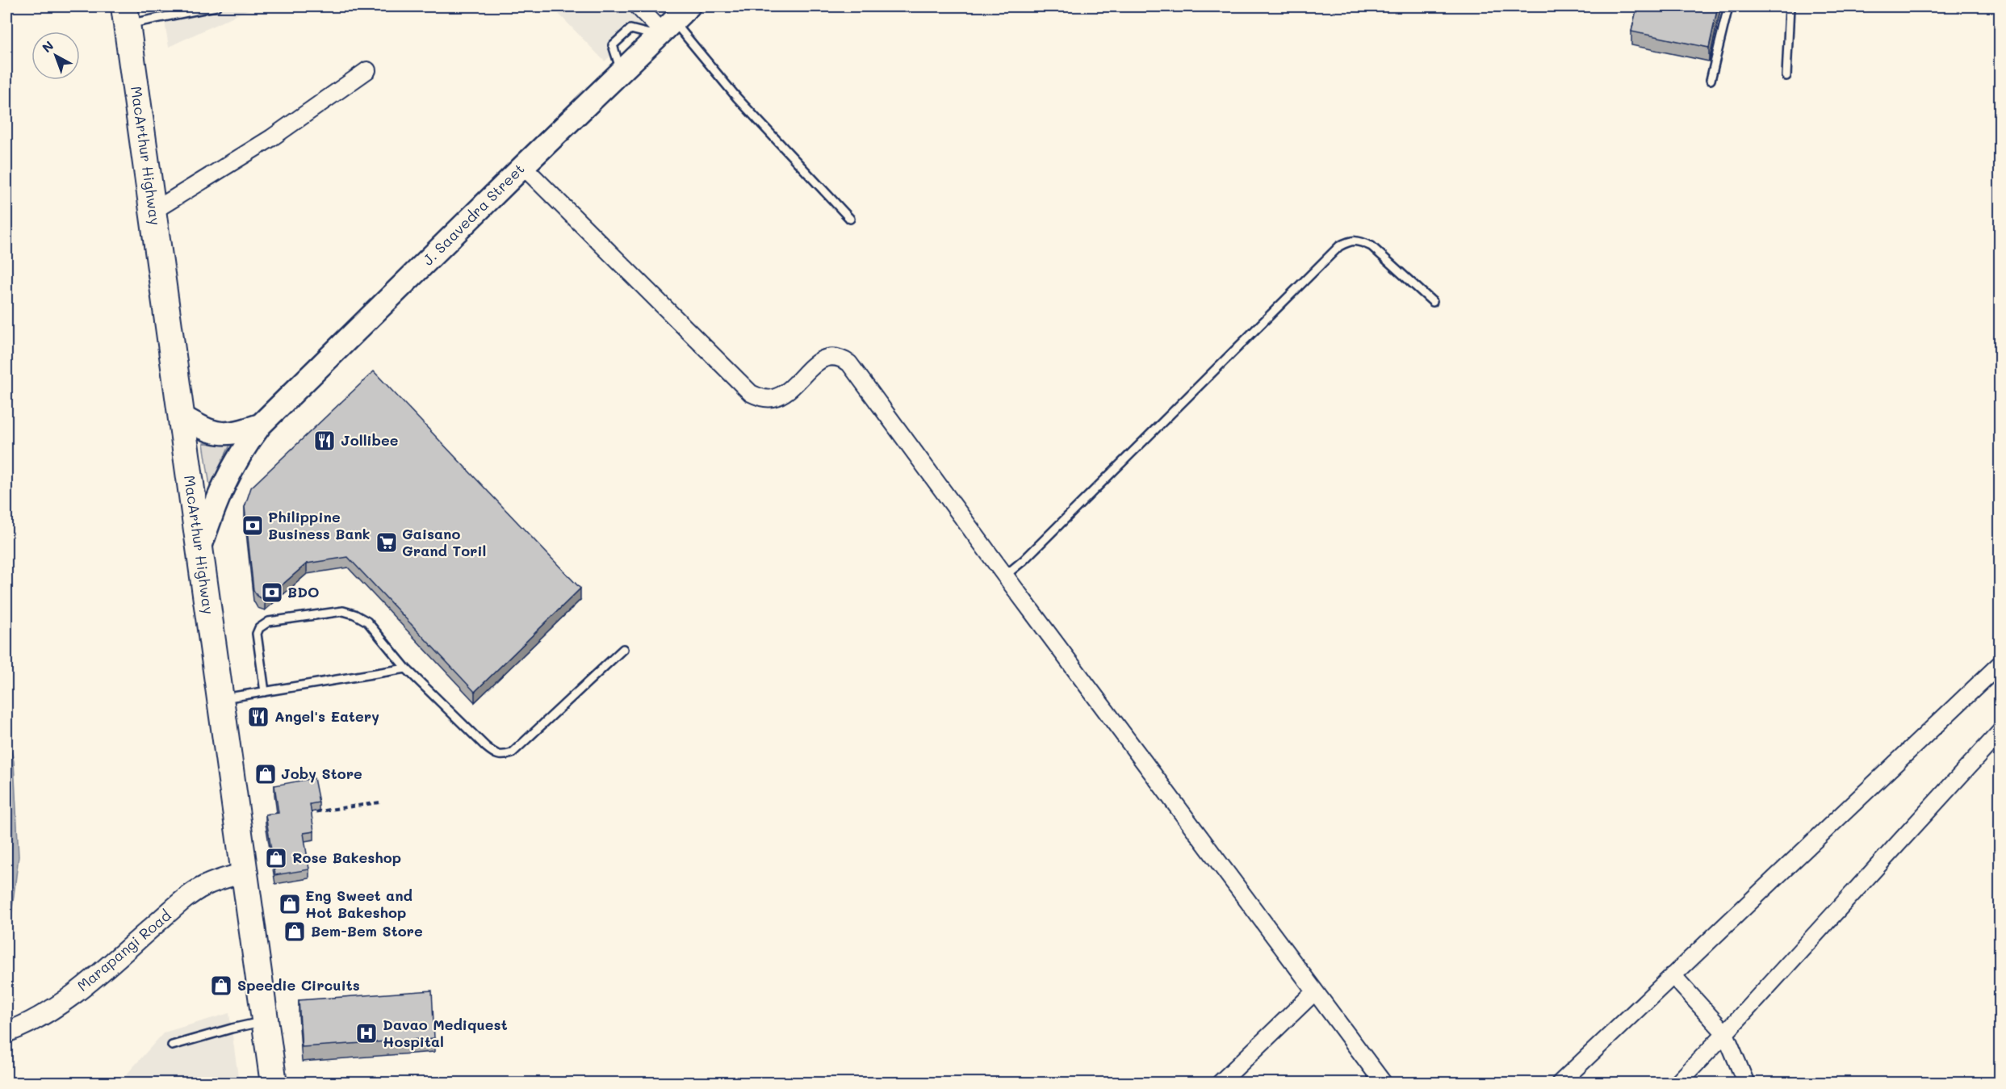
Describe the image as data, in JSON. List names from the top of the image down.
{
  "streets": {
    "highway": ["MacArthur Highway"],
    "main road": ["J. Saavedra Street"],
    "street": ["Marapangi Road"]
  },
  "crossings": [
    ["MacArthur Highway", "J. Saavedra Street"],
    ["MacArthur Highway", "Marapangi Road"]
  ],
  "places": {
    "restaurant": ["Jollibee", "Angel's Eatery"],
    "bank": ["Philippine Business Bank", "BDO"],
    "supermarket": ["Gaisano Grand Toril"],
    "shop": [
      "Joby Store",
      "Rose Bakeshop",
      "Eng Sweet and Hot Bakeshop",
      "Bem-Bem Store",
      "Speedie Circuits"
    ],
    "hospital": ["Davao Mediquest Hospital"]
  },
  "north": "top left"
}
